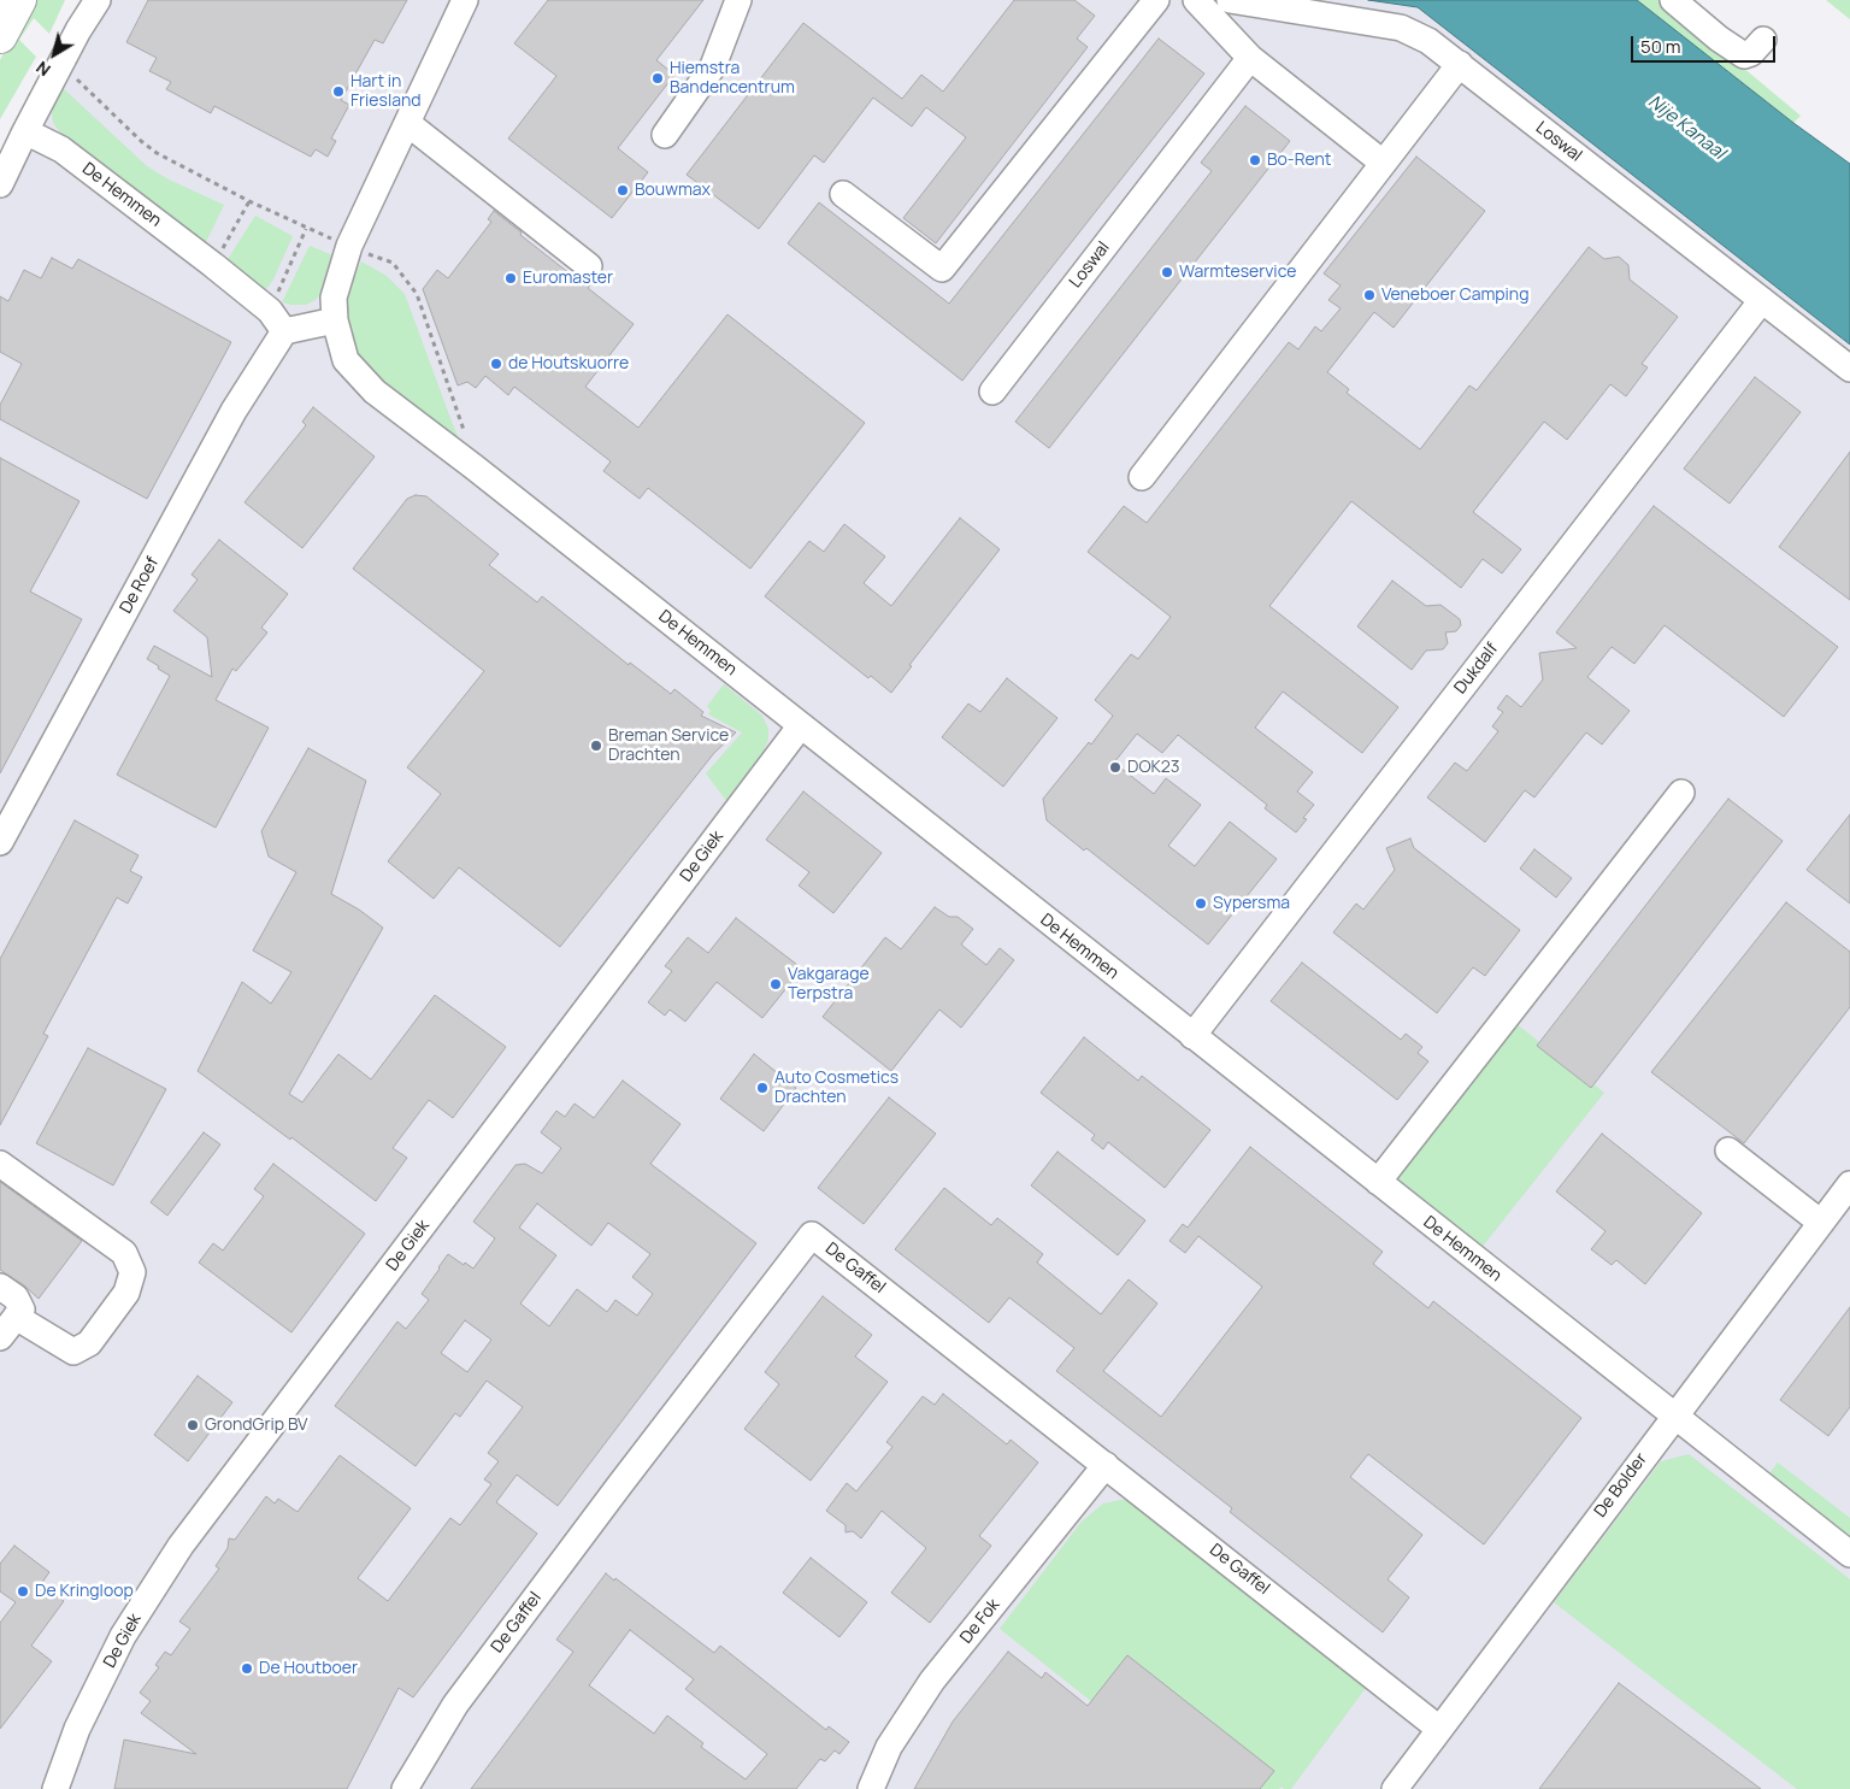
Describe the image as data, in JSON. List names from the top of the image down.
{
  "streets": {
    "street": [
      "Loswal",
      "De Hemmen",
      "De Roef",
      "Dukdalf",
      "De Giek",
      "De Gaffel",
      "De Bolder",
      "De Fok"
    ]
  },
  "crossings": [
    ["Loswal", "Dukdalf"],
    ["De Hemmen", "De Roef"],
    ["De Hemmen", "Dukdalf"],
    ["De Hemmen", "De Giek"],
    ["De Hemmen", "De Bolder"],
    ["De Gaffel", "De Bolder"],
    ["De Gaffel", "De Fok"]
  ],
  "water": ["Nije Kanaal"],
  "places": [
    "Hiemstra Bandencentrum",
    "Hart in Friesland",
    "Bo-Rent",
    "Bouwmax",
    "Warmteservice",
    "Euromaster",
    "Veneboer Camping",
    "de Houtskuorre",
    "Breman Service Drachten",
    "DOK23",
    "Sypersma",
    "Vakgarage Terpstra",
    "Auto Cosmetics Drachten",
    "GrondGrip BV",
    "De Kringloop",
    "De Houtboer"
  ],
  "scale_bar": "50 m",
  "north": "bottom left"
}
